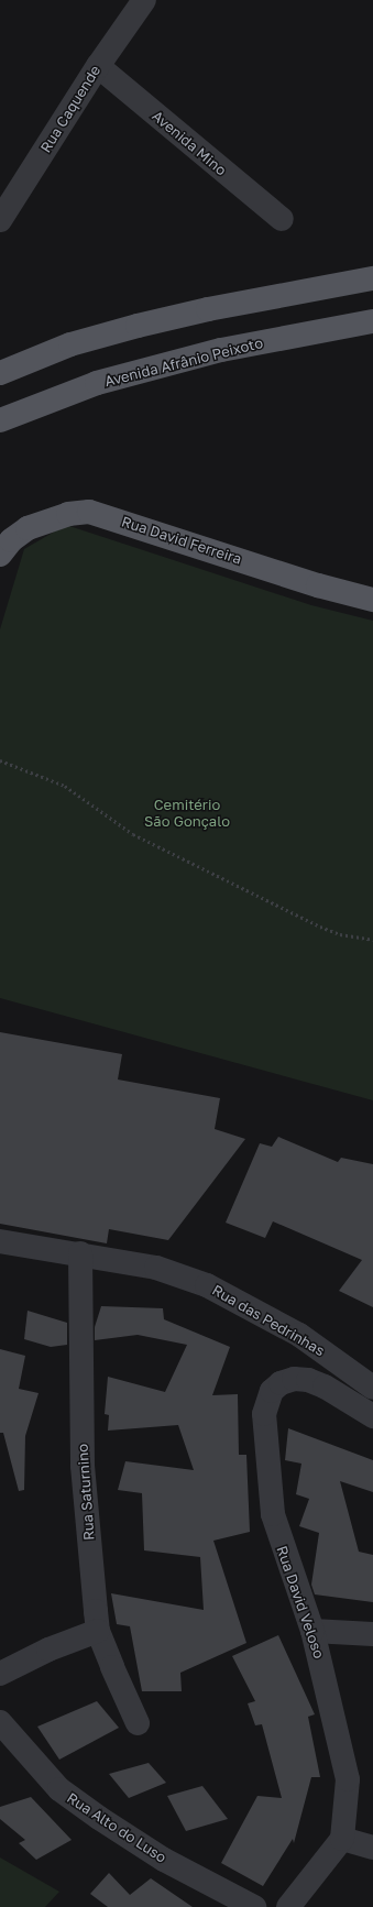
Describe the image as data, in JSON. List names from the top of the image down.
{
  "streets": {
    "main road": ["Avenida Afrânio Peixoto", "Rua David Ferreira"],
    "street": [
      "Rua Caquende",
      "Avenida Mino",
      "Rua das Pedrinhas",
      "Rua Saturnino",
      "Rua David Veloso",
      "Rua Alto do Luso"
    ]
  },
  "crossings": [
    ["Rua Caquende", "Avenida Mino"],
    ["Rua das Pedrinhas", "Rua Saturnino"]
  ],
  "parks": ["Cemitério São Gonçalo"]
}
